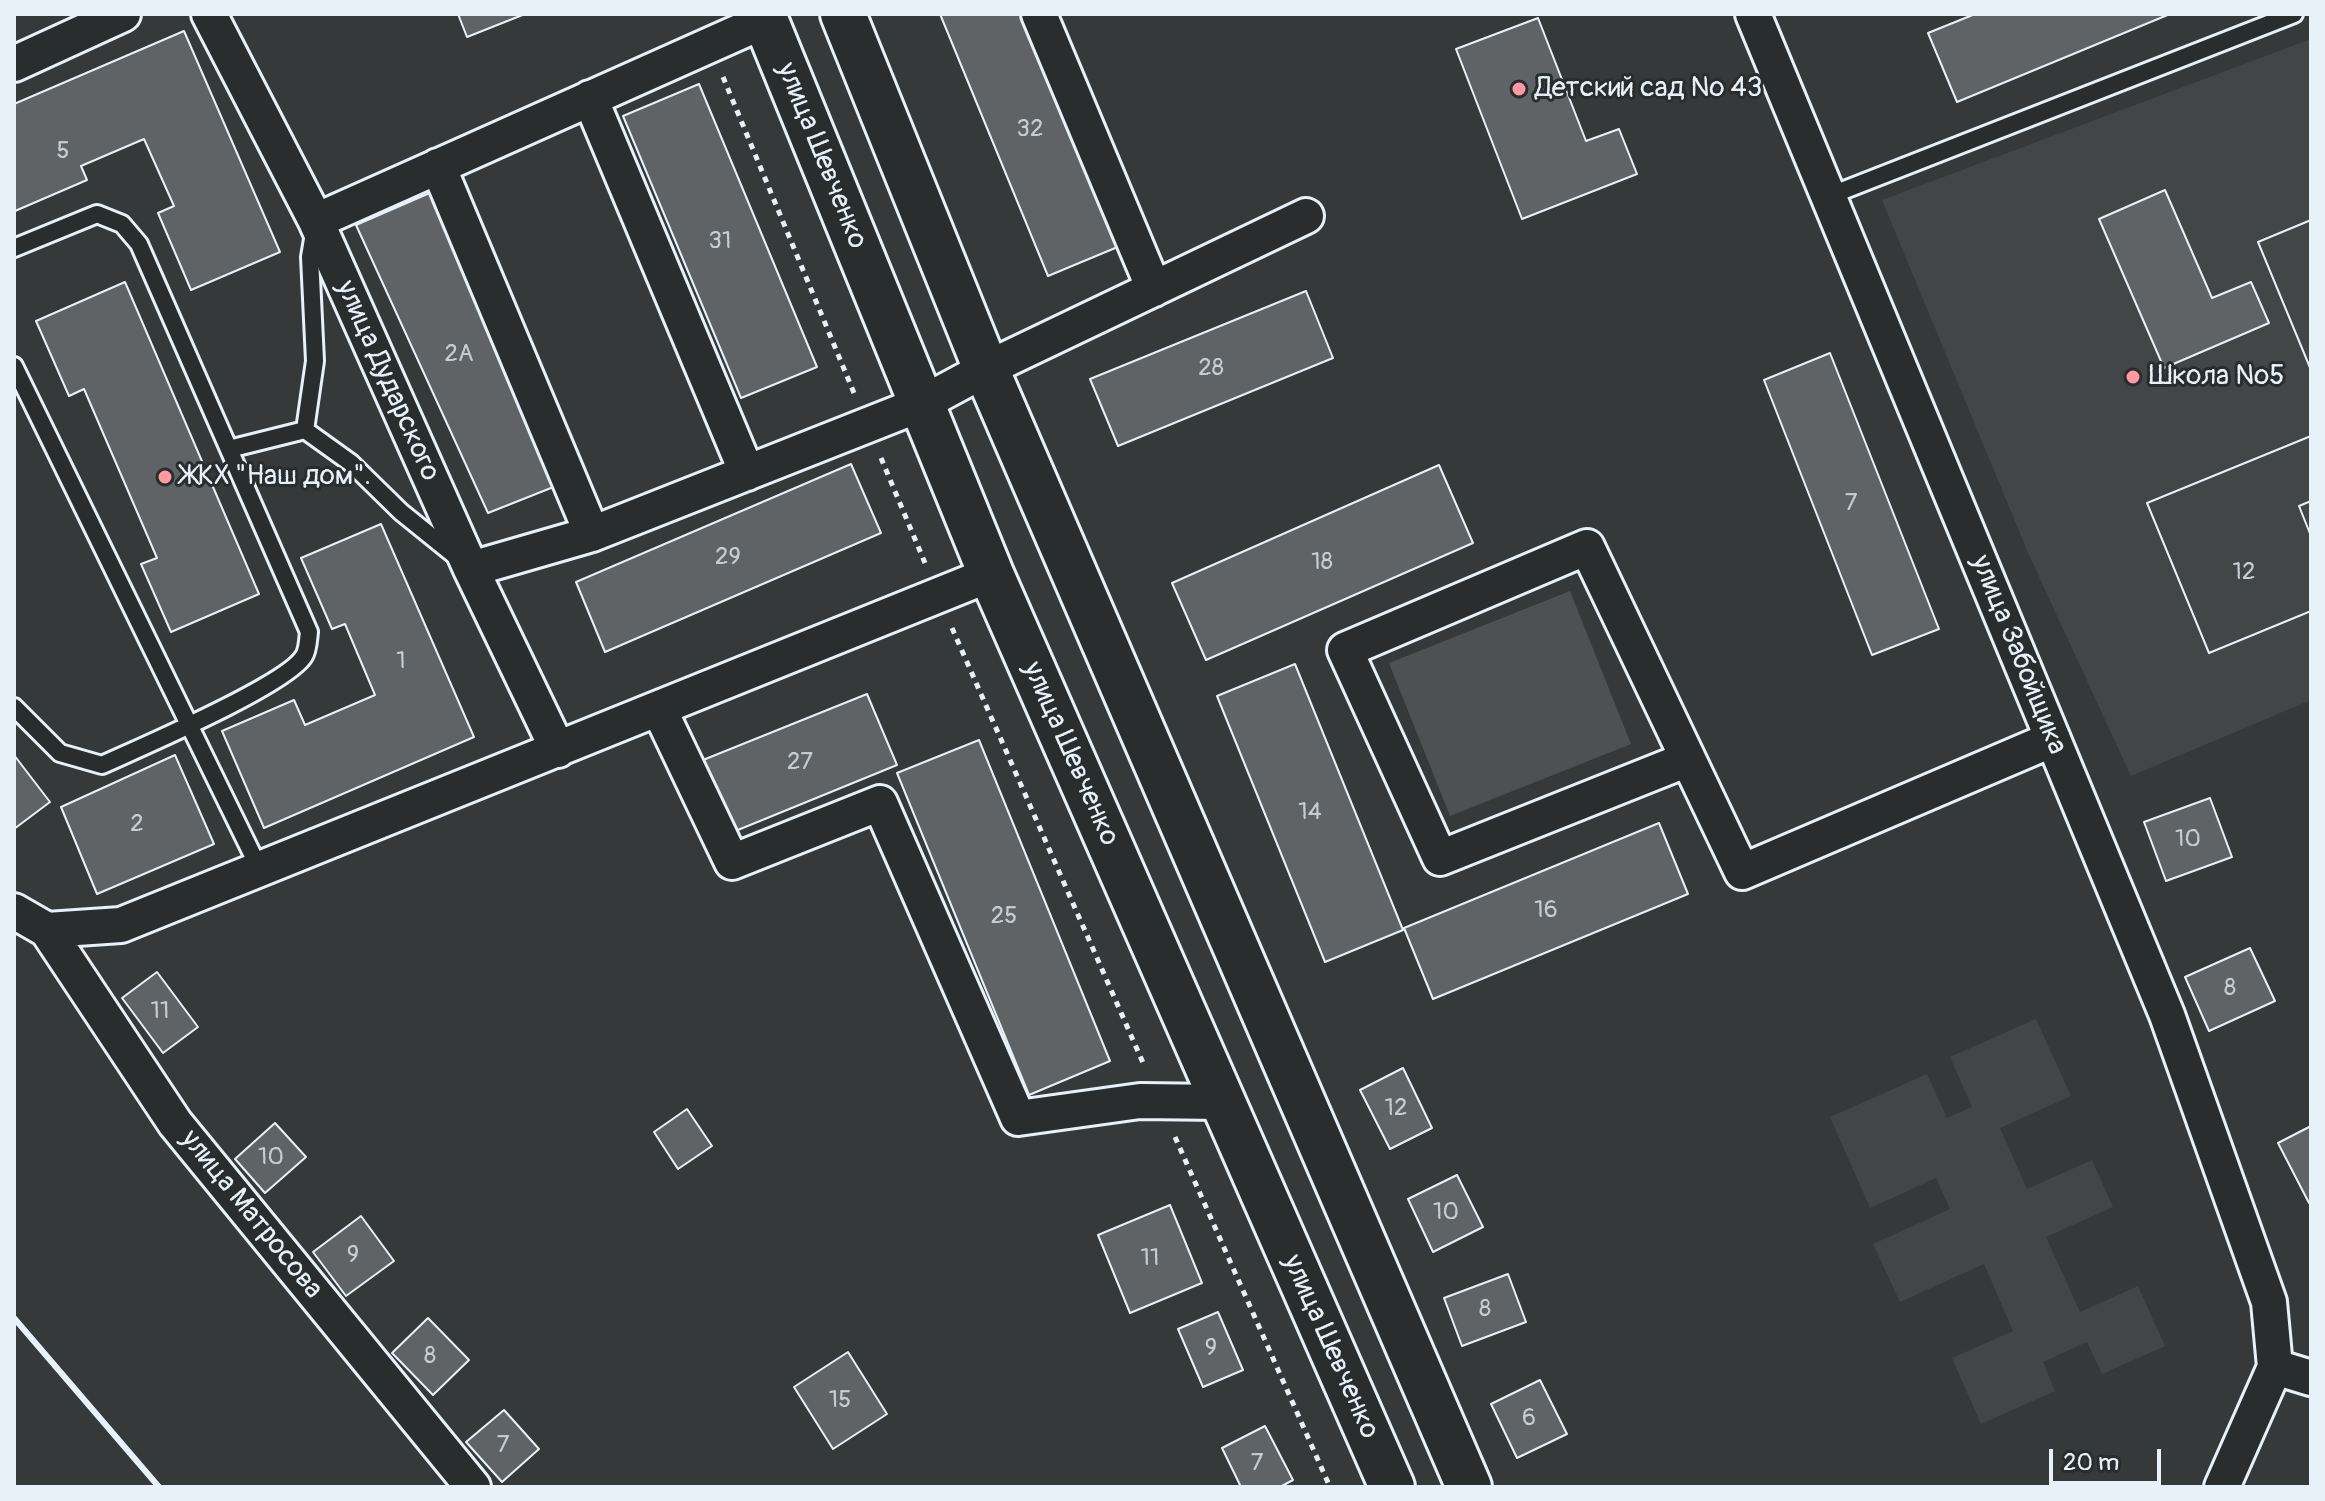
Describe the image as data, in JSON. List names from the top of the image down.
{
  "streets": {
    "main road": ["улица Шевченко"],
    "street": ["улица Дударского", "улица Забойщика", "улица Матросова"]
  },
  "places": ["Детский сад № 43", "Школа №5", "ЖКХ \"Наш дом\"."],
  "house_numbers": [
    "32",
    "5",
    "31",
    "2А",
    "28",
    "7",
    "29",
    "18",
    "12",
    "1",
    "27",
    "14",
    "2",
    "10",
    "16",
    "25",
    "8",
    "11",
    "12",
    "10",
    "10",
    "9",
    "11",
    "8",
    "9",
    "8",
    "15",
    "6",
    "7",
    "7"
  ],
  "scale_bar": "20 m"
}
